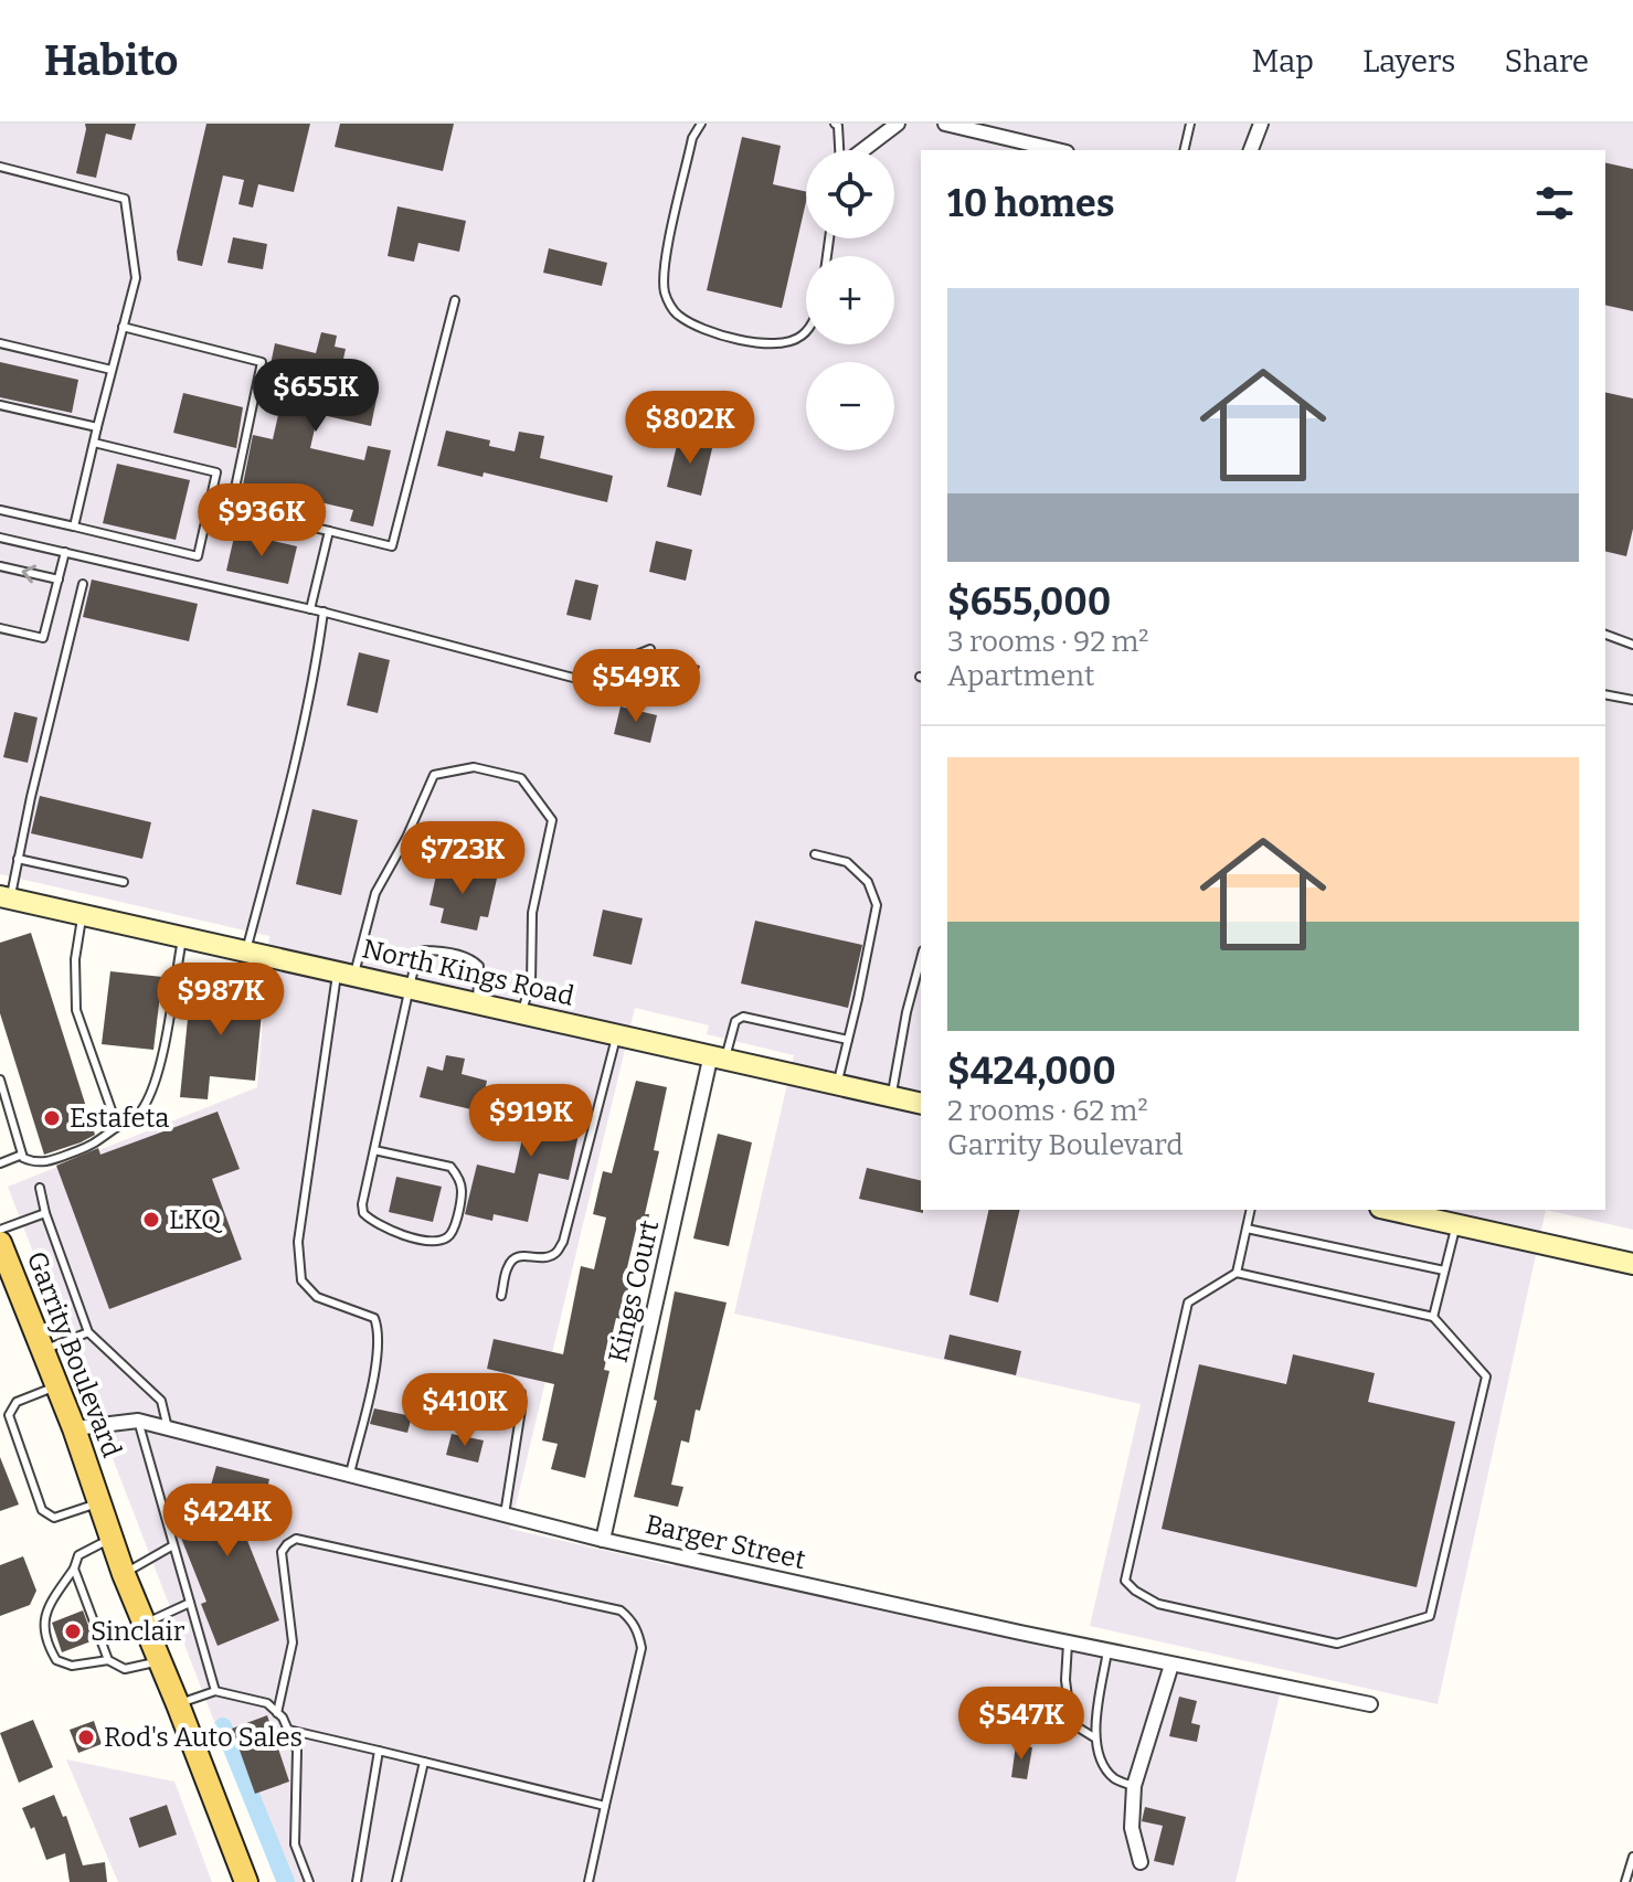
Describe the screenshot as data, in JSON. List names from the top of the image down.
{
  "streets": {
    "main road": ["Garrity Boulevard"],
    "street": ["North Kings Road", "Kings Court", "Barger Street"]
  },
  "crossings": [
    ["North Kings Road", "Kings Court"],
    ["Kings Court", "Barger Street"],
    ["Garrity Boulevard", "Barger Street"]
  ],
  "places": [
    "Estafeta",
    "LKQ",
    "Sinclair",
    "Rod's Auto Sales"
  ],
  "page": {
    "header": "Habito",
    "nav": ["Map", "Layers", "Share"],
    "map_buttons": ["+", "−"],
    "heading": "10 homes",
    "list": [
      {
        "name": "$655,000",
        "note": "3 rooms · 92 m² · Apartment"
      },
      {
        "name": "$424,000",
        "note": "2 rooms · 62 m² · Garrity Boulevard"
      }
    ],
    "price": [
      "$655K",
      "$802K",
      "$936K",
      "$549K",
      "$723K",
      "$987K",
      "$919K",
      "$410K",
      "$424K",
      "$547K"
    ]
  }
}
